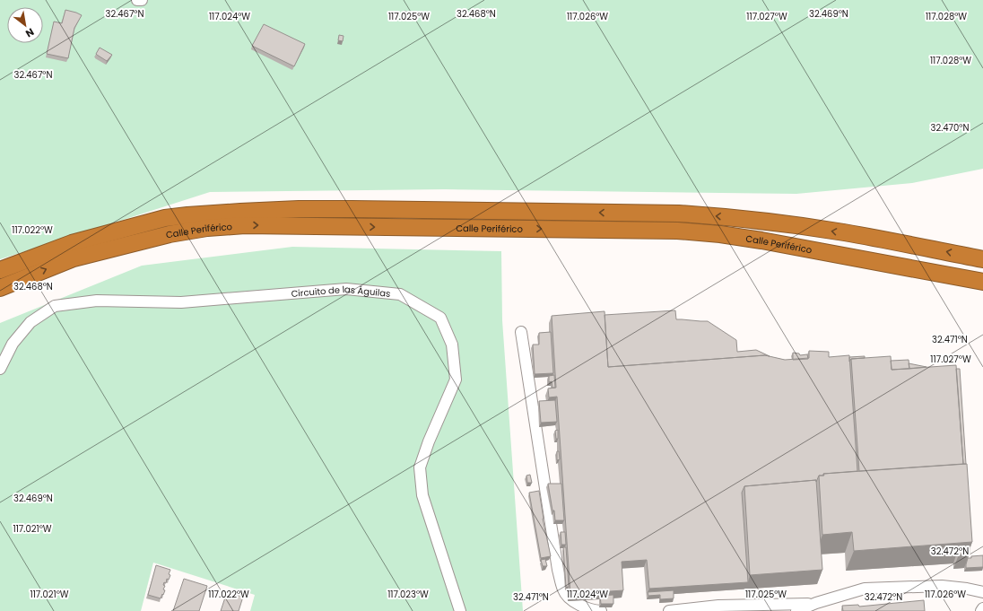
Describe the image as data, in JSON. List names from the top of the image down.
{
  "streets": {
    "highway": ["Calle Periférico"],
    "street": ["Circuito de las Águilas"]
  },
  "north": "bottom right",
  "coordinates": [
    "32.469°N",
    "32.467°N",
    "32.468°N",
    "117.028°W",
    "117.024°W",
    "117.025°W",
    "117.026°W",
    "117.027°W",
    "32.470°N",
    "117.022°W",
    "32.471°N",
    "117.021°W",
    "32.472°N",
    "117.023°W"
  ]
}
